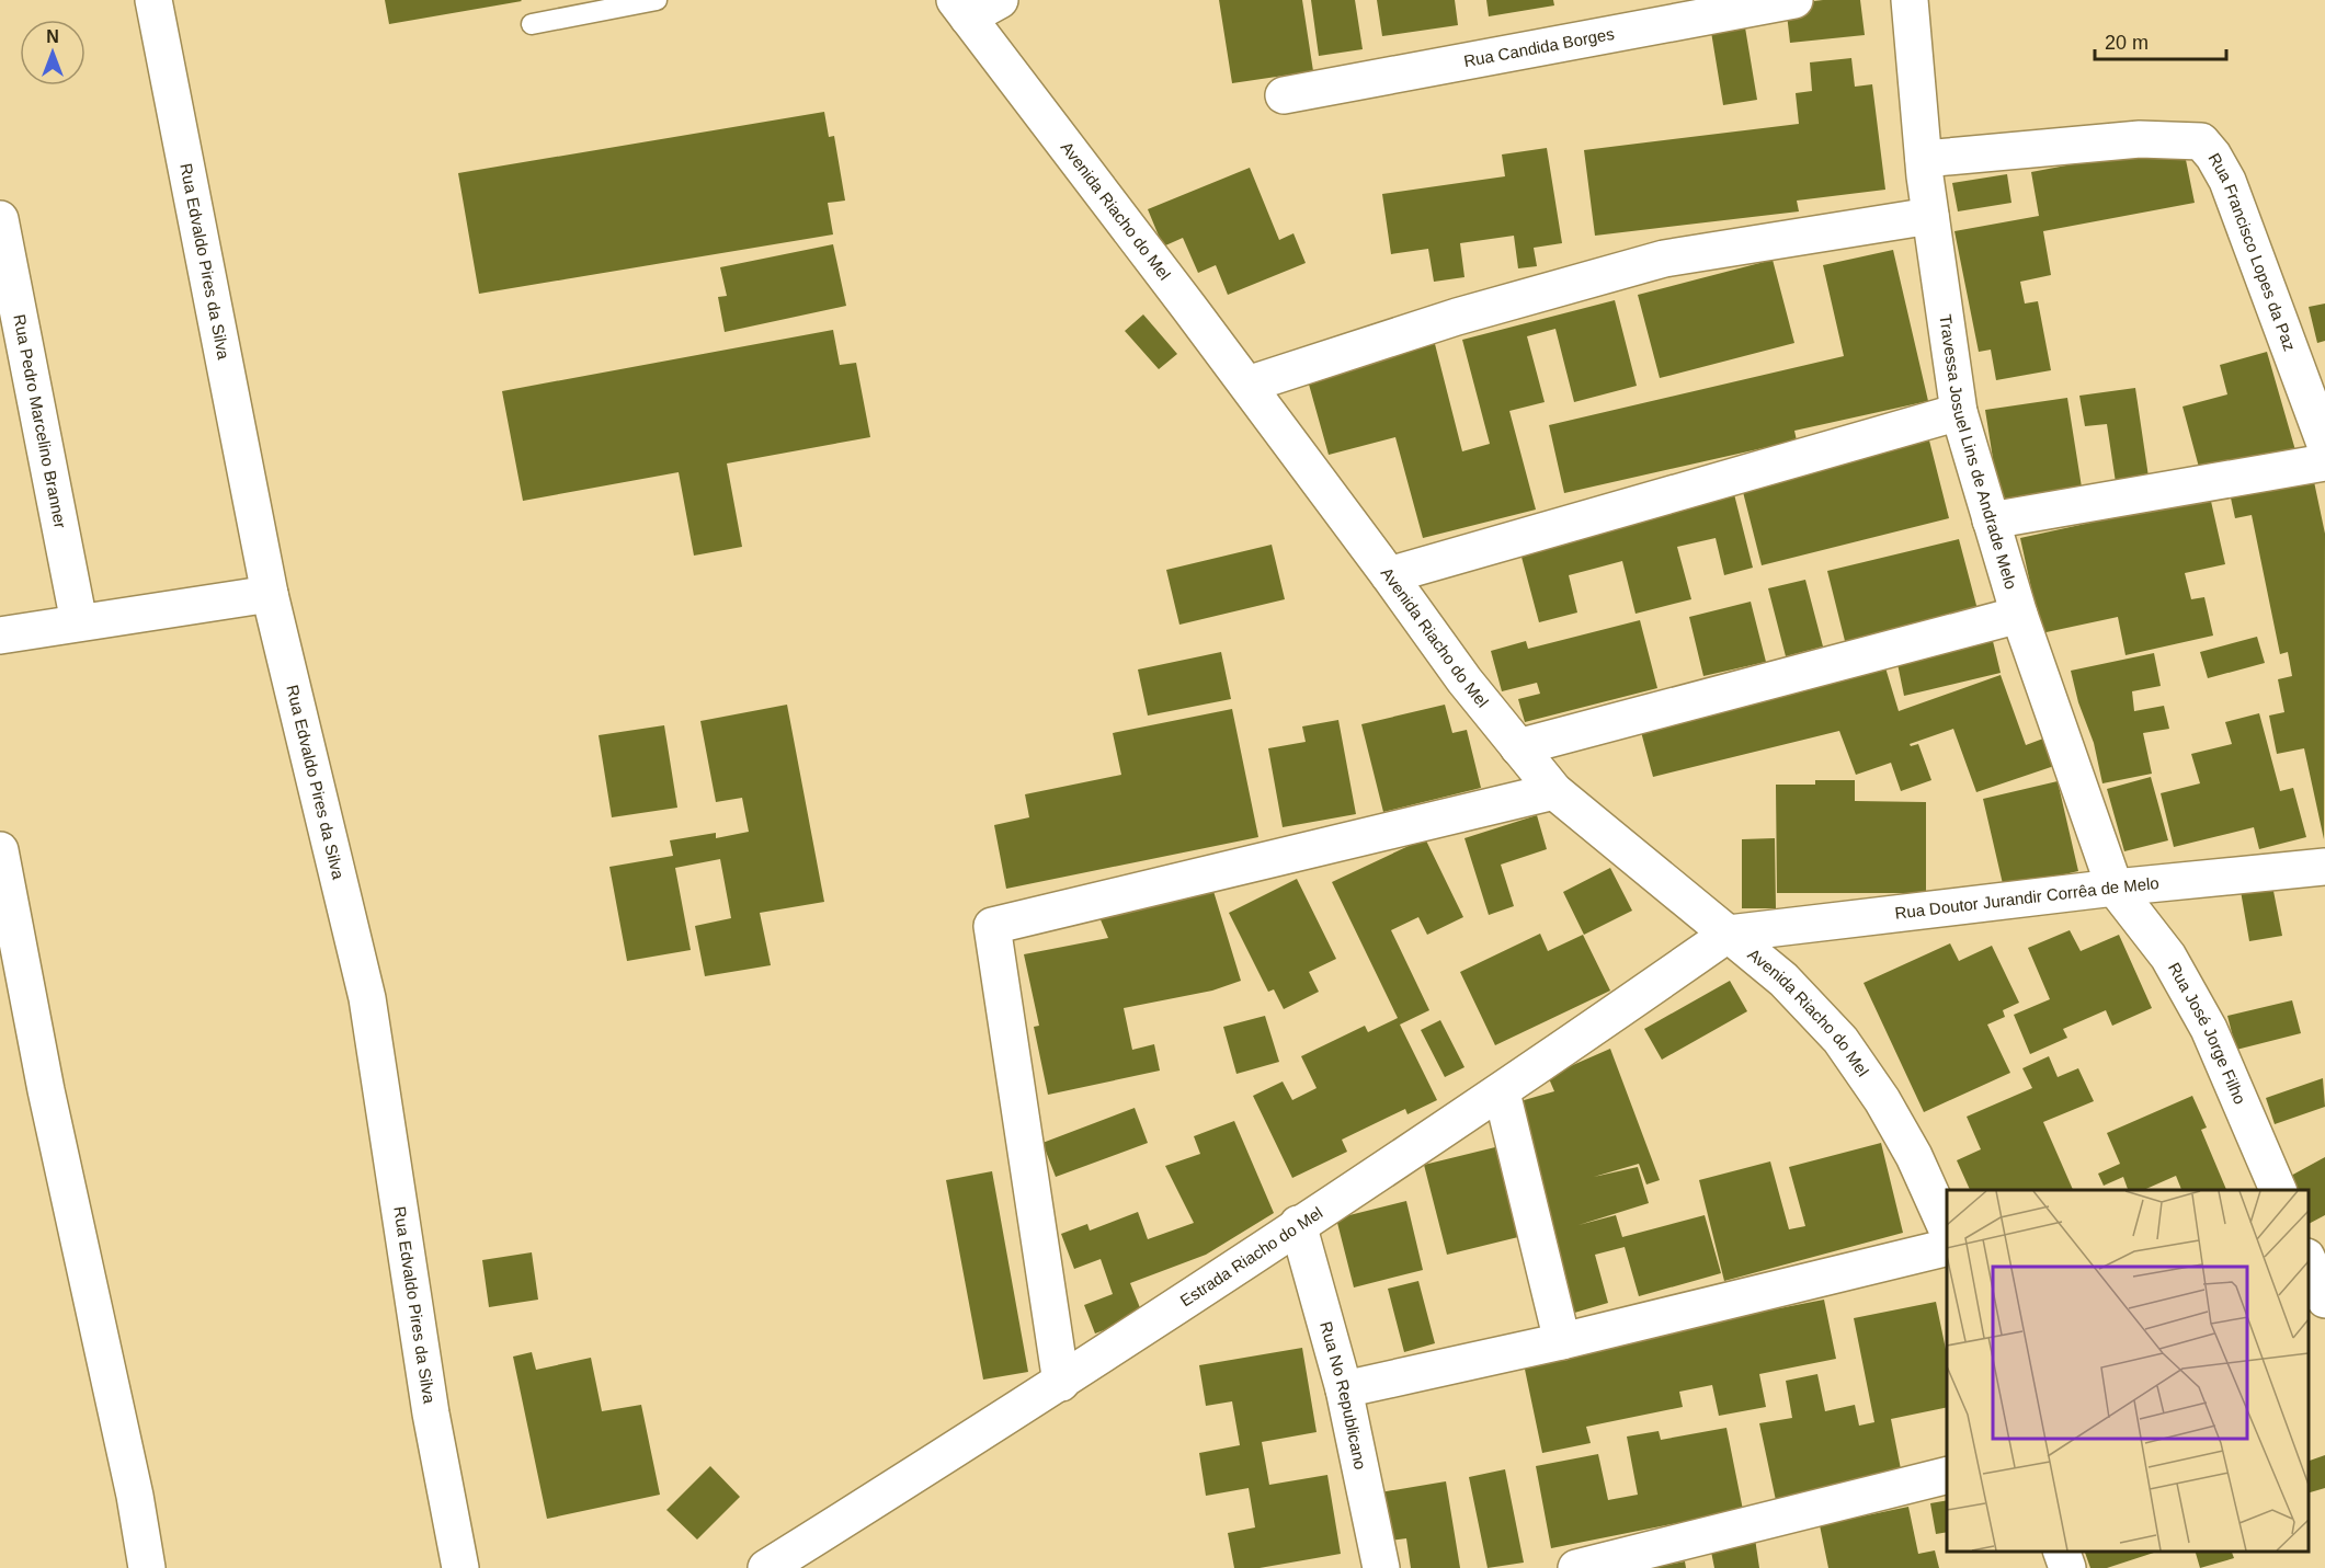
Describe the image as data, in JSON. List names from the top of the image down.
{
  "streets": {
    "street": [
      "Rua Candida Borges",
      "Avenida Riacho do Mel",
      "Rua Francisco Lopes da Paz",
      "Rua Edvaldo Pires da Silva",
      "Rua Pedro Marcelino Branner",
      "Travessa Josuel Lins de Andrade Melo",
      "Rua Doutor Jurandir Corrêa de Melo",
      "Rua José Jorge Filho",
      "Estrada Riacho do Mel",
      "Rua No Republicano"
    ]
  },
  "crossings": [
    ["Avenida Riacho do Mel", "Rua Doutor Jurandir Corrêa de Melo"],
    ["Avenida Riacho do Mel", "Estrada Riacho do Mel"],
    ["Rua Francisco Lopes da Paz", "Travessa Josuel Lins de Andrade Melo"],
    ["Travessa Josuel Lins de Andrade Melo", "Rua Doutor Jurandir Corrêa de Melo"],
    ["Travessa Josuel Lins de Andrade Melo", "Rua José Jorge Filho"],
    ["Rua Doutor Jurandir Corrêa de Melo", "Rua José Jorge Filho"],
    ["Rua Doutor Jurandir Corrêa de Melo", "Estrada Riacho do Mel"],
    ["Estrada Riacho do Mel", "Rua No Republicano"]
  ],
  "scale_bar": "20 m",
  "north": "top"
}
